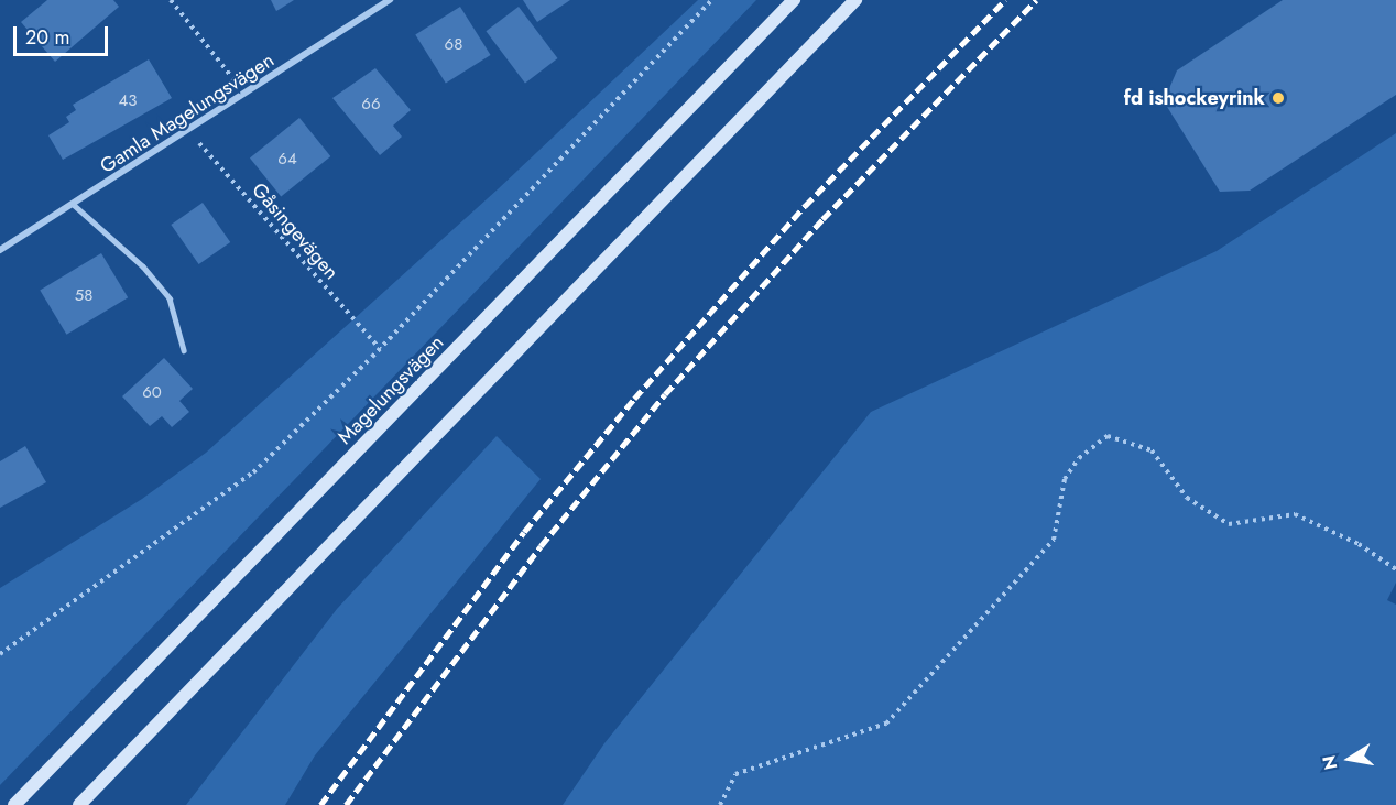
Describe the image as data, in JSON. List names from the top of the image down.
{
  "streets": {
    "main road": ["Magelungsvägen"],
    "street": ["Gamla Magelungsvägen"],
    "path": ["Gåsingevägen"]
  },
  "crossings": [
    ["Gamla Magelungsvägen", "Gåsingevägen"]
  ],
  "places": ["fd ishockeyrink"],
  "house_numbers": [
    "68",
    "43",
    "66",
    "64",
    "58",
    "60"
  ],
  "scale_bar": "20 m",
  "north": "left"
}
